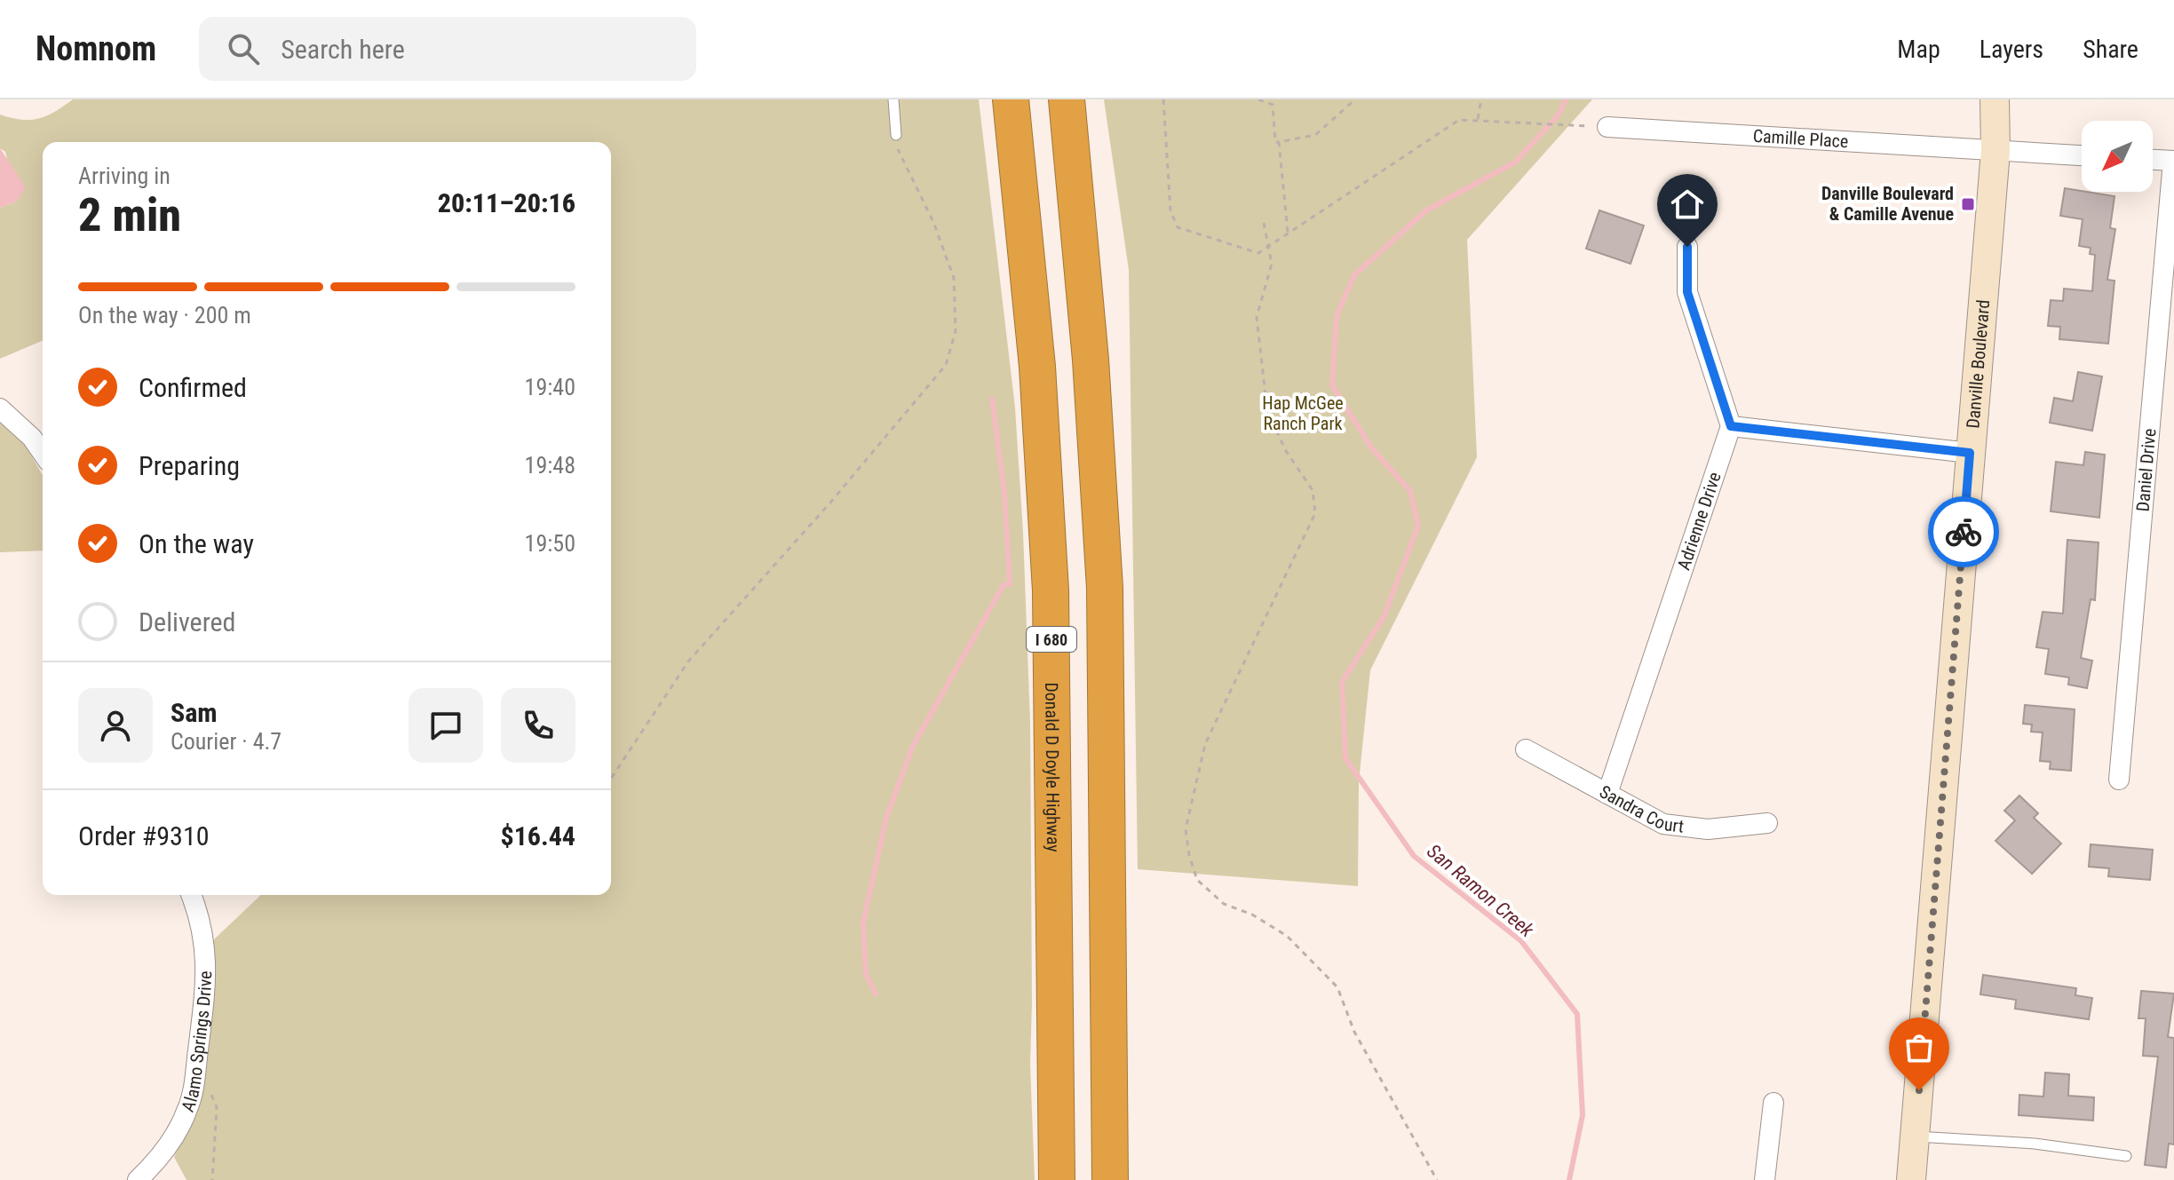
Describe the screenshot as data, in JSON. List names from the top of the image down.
{
  "streets": {
    "highway": ["I 680", "Donald D Doyle Highway"],
    "main road": ["Danville Boulevard"],
    "street": [
      "Camille Place",
      "Daniel Drive",
      "Adrienne Drive",
      "Sandra Court",
      "Alamo Springs Drive"
    ]
  },
  "crossings": [
    ["Camille Place", "Danville Boulevard"],
    ["Adrienne Drive", "Sandra Court"]
  ],
  "water": ["San Ramon Creek"],
  "parks": ["Hap McGee Ranch Park"],
  "places": {
    "transit": ["Danville Boulevard & Camille Avenue"]
  },
  "north": "bottom left",
  "page": {
    "header": "Nomnom",
    "search": "Search here",
    "nav": ["Map", "Layers", "Share"],
    "heading": ["2 min", "Arriving in", "20:11–20:16"],
    "panel": [
      "Sam",
      "Courier · 4.7",
      "Order #9310",
      "$16.44"
    ],
    "bar": "On the way · 200 m",
    "list": [
      ["Confirmed", "19:40"],
      ["Preparing", "19:48"],
      ["On the way", "19:50"],
      "Delivered"
    ]
  }
}
